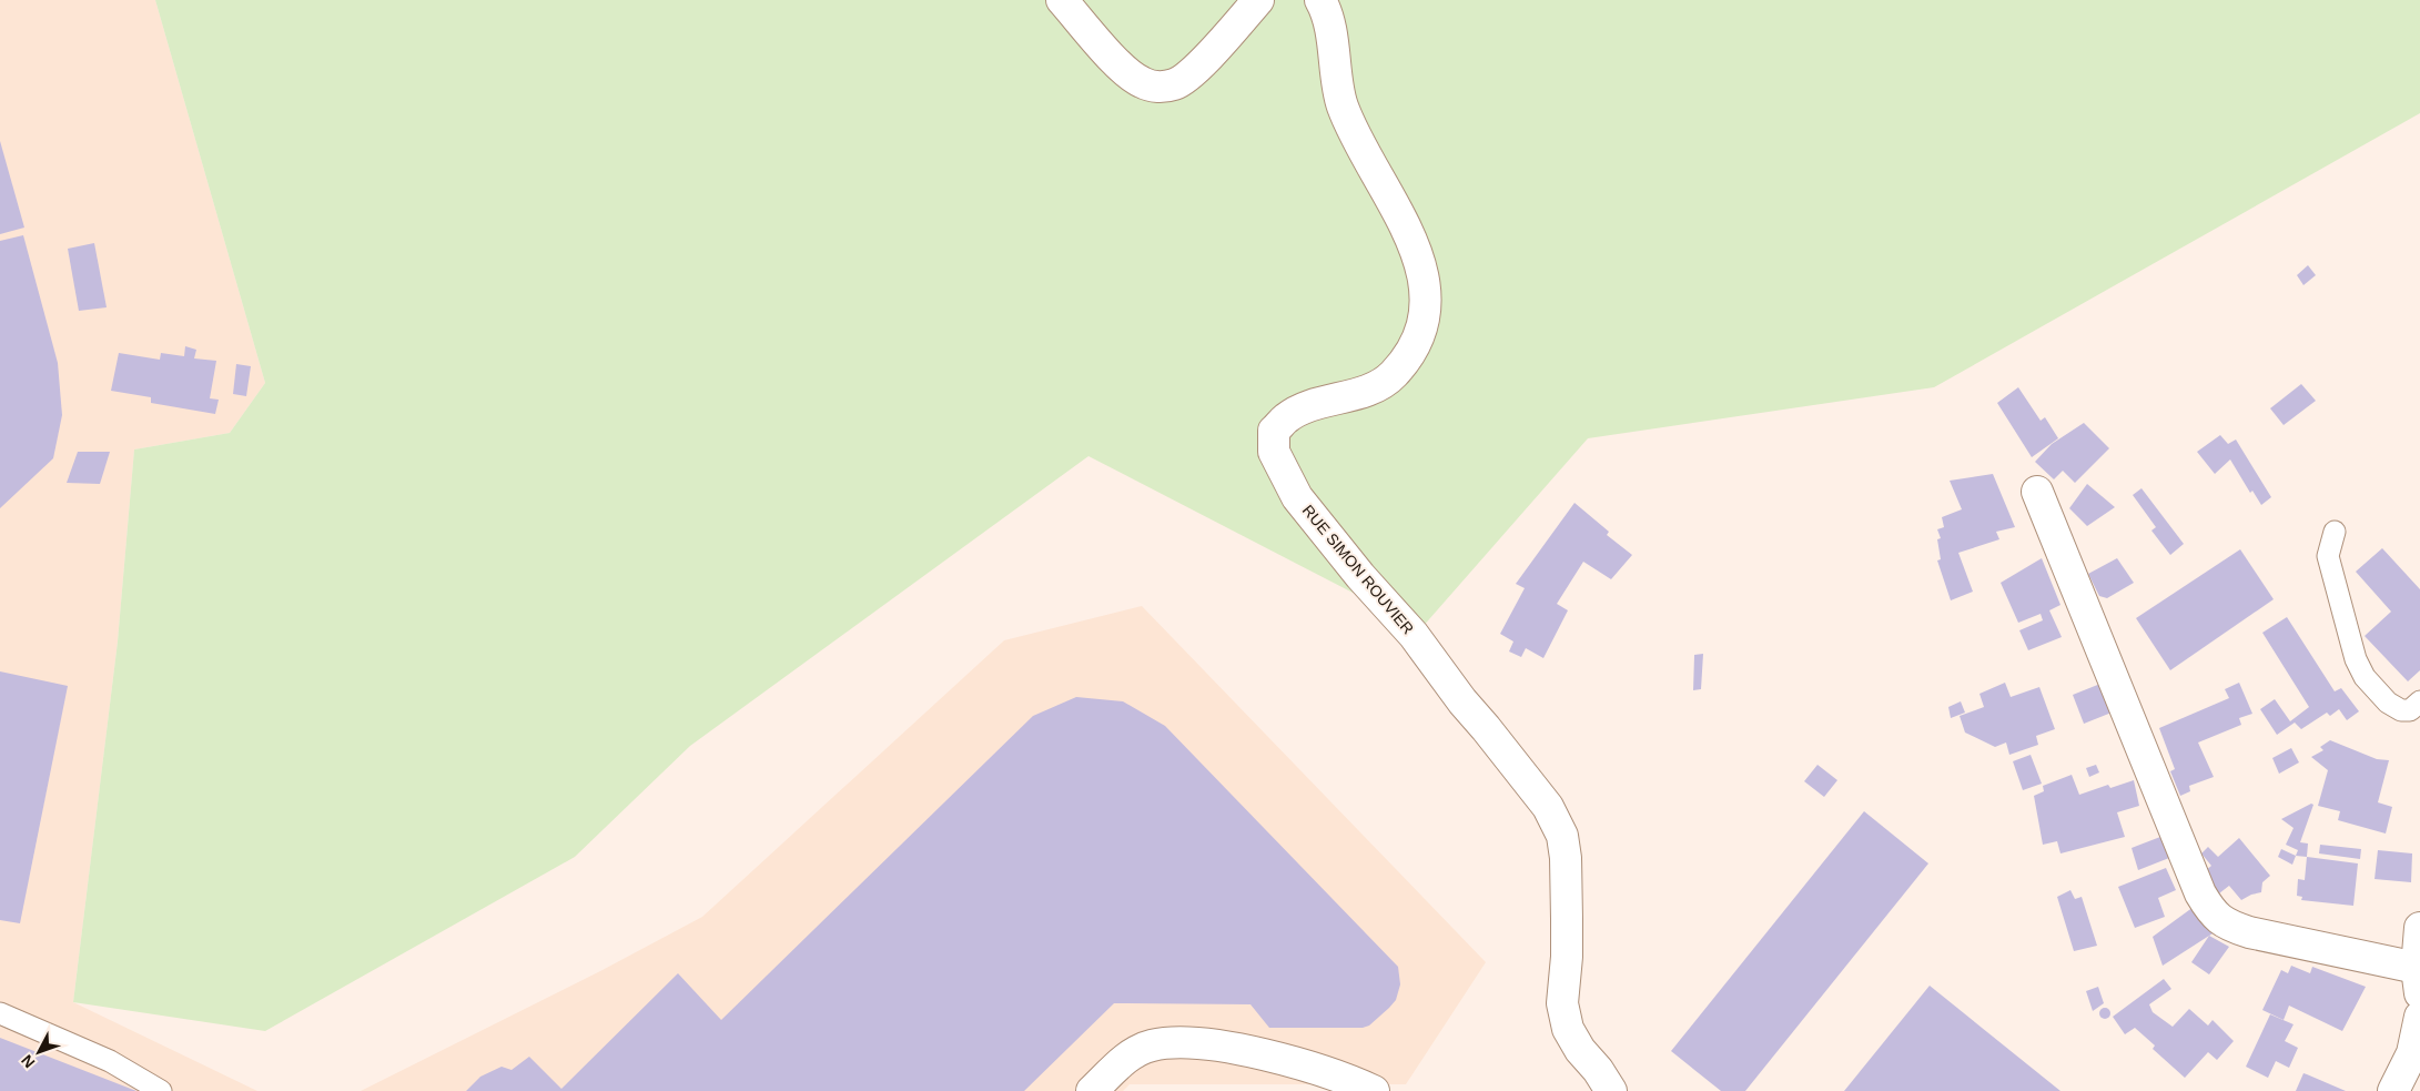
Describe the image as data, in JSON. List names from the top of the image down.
{
  "streets": {
    "street": ["RUE SIMON ROUVIER"]
  },
  "north": "bottom left"
}
